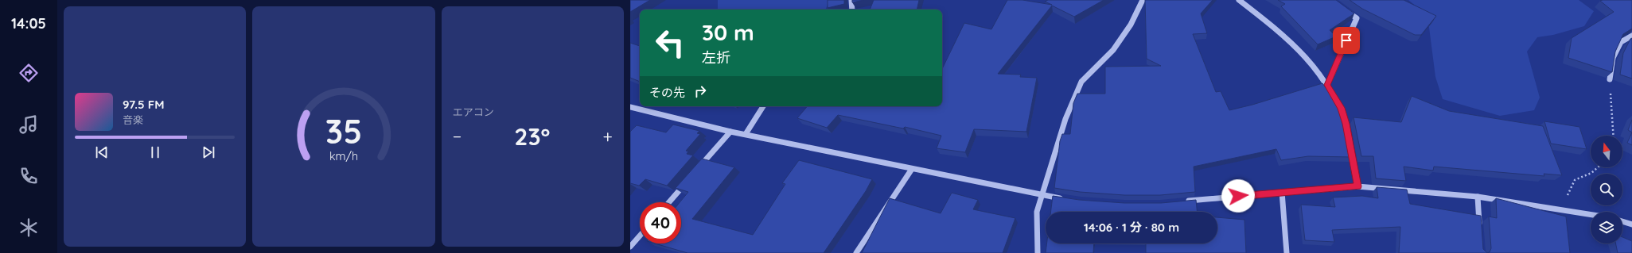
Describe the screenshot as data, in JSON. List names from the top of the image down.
{
  "north": "top",
  "page": {
    "tabs": "14:05",
    "tile": "エアコン",
    "turn": ["30 m", "左折"],
    "then": "その先",
    "song": ["97.5 FM", "音楽"],
    "heat": ["−", "23°", "+"],
    "limit": "40",
    "trip": "14:06 · 1 分 · 80 m",
    "gauge": ["35", "km/h"]
  }
}
